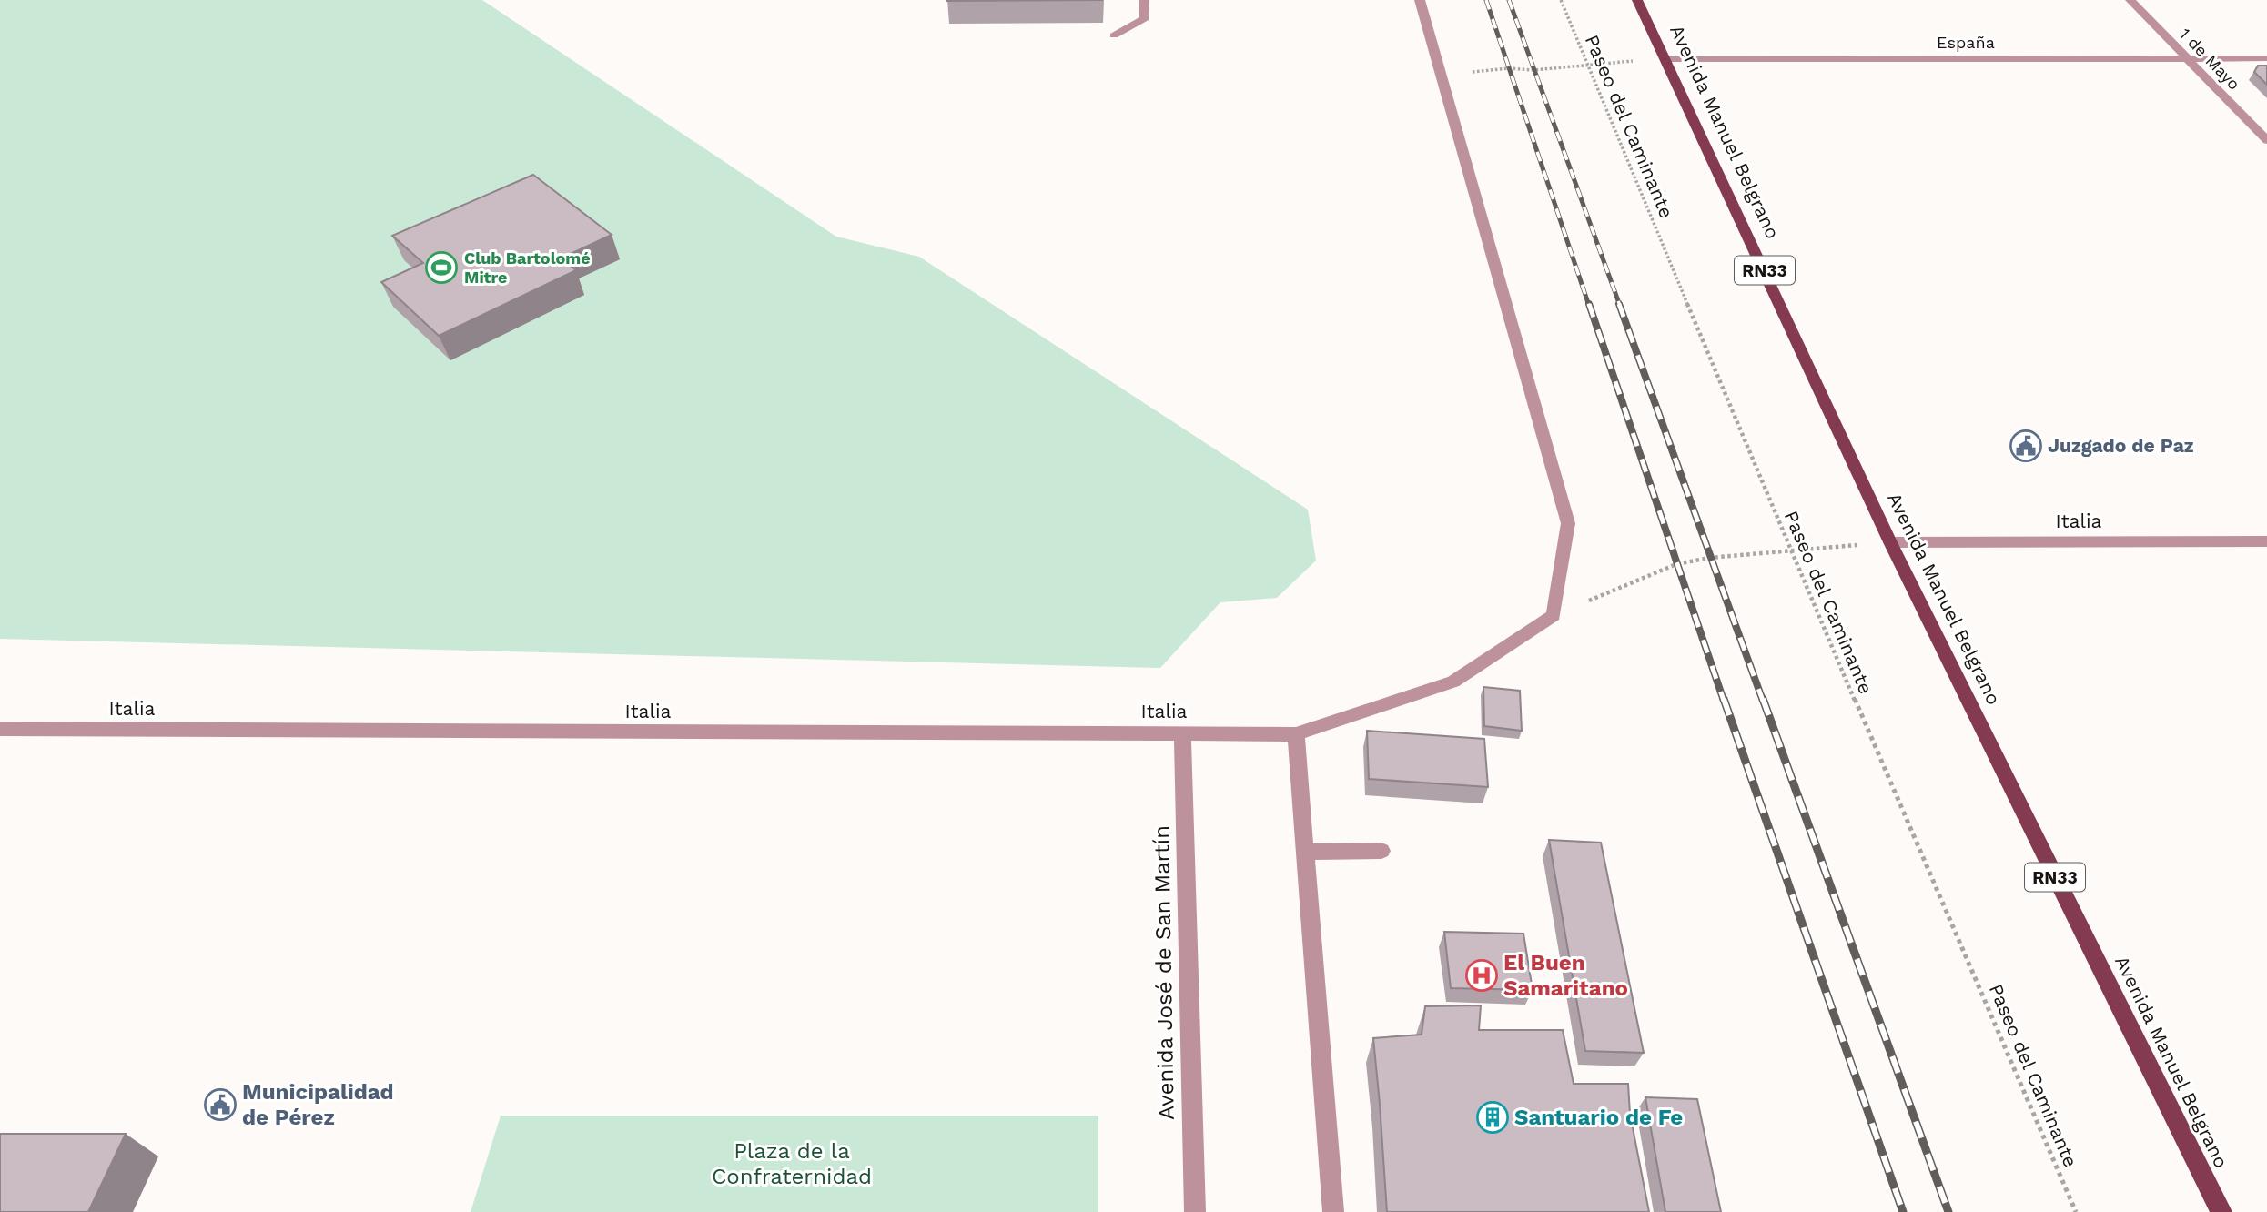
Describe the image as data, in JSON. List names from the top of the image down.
{
  "streets": {
    "main road": ["Avenida Manuel Belgrano", "RN33"],
    "street": [
      "España",
      "1 de Mayo",
      "Italia",
      "Avenida José de San Martín"
    ],
    "path": ["Paseo del Caminante"]
  },
  "crossings": [
    ["España", "1 de Mayo"],
    ["España", "Avenida Manuel Belgrano"],
    ["Avenida Manuel Belgrano", "Italia"],
    ["Italia", "Avenida José de San Martín"]
  ],
  "parks": ["Plaza de la Confraternidad"],
  "places": {
    "sports": ["Club Bartolomé Mitre"],
    "public building": ["Juzgado de Paz", "Municipalidad de Pérez"],
    "hospital": ["El Buen Samaritano"],
    "building": ["Santuario de Fe"]
  }
}
